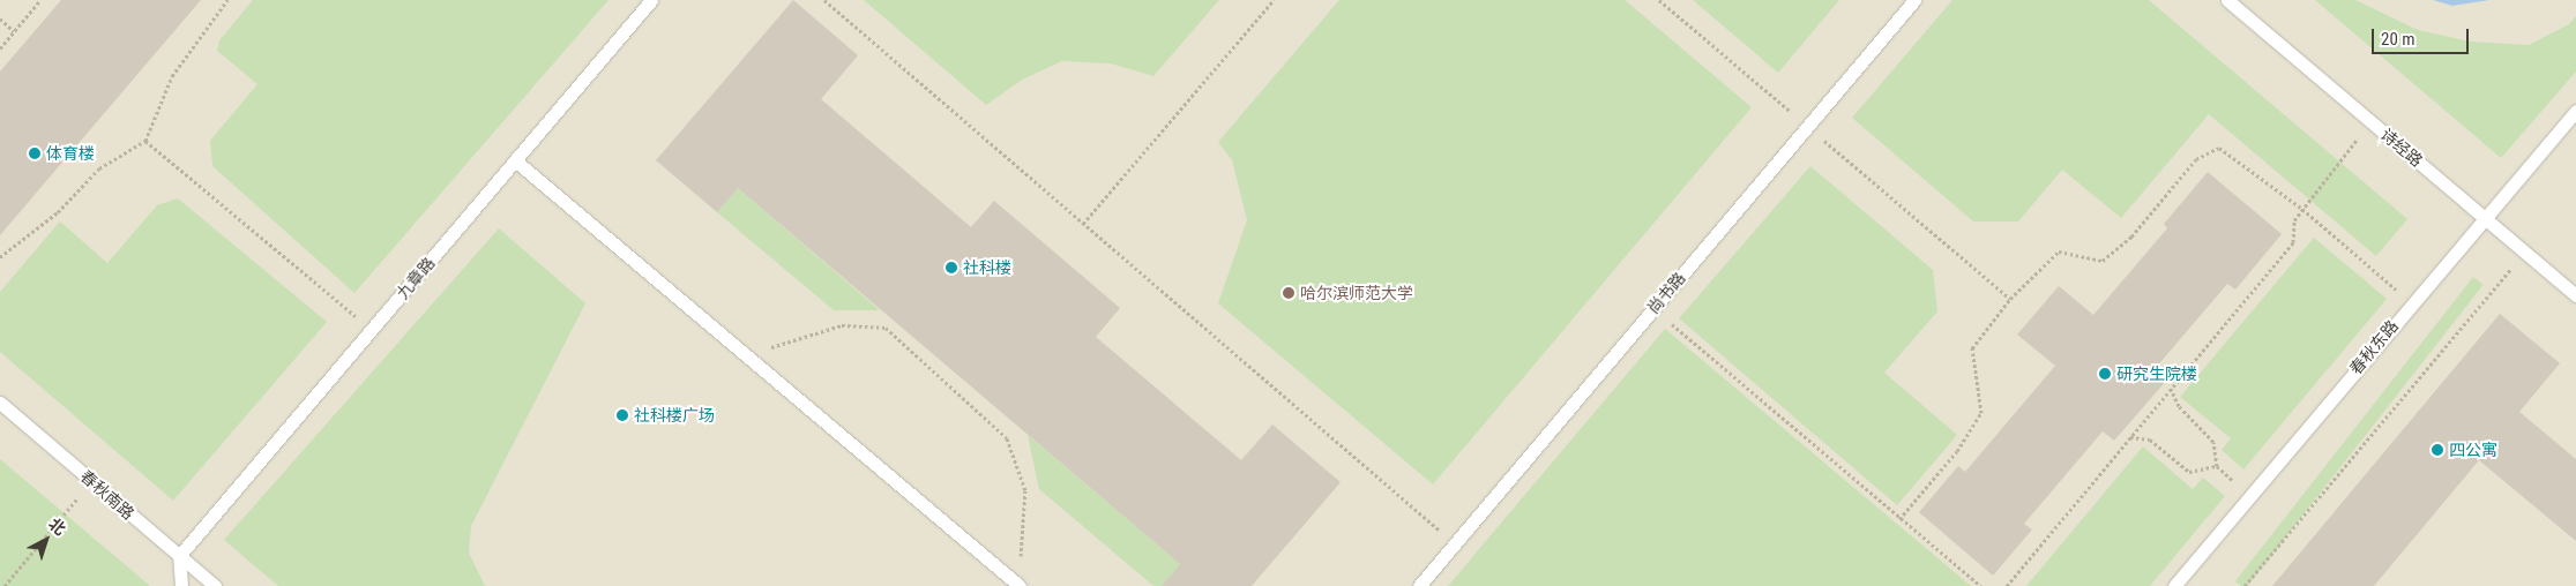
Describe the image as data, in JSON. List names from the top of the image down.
{
  "streets": {
    "lane": [
      "诗经路",
      "九章路",
      "尚书路",
      "春秋东路",
      "春秋南路"
    ]
  },
  "crossings": [
    ["诗经路", "春秋东路"],
    ["九章路", "春秋南路"]
  ],
  "places": [
    "体育楼",
    "社科楼",
    "哈尔滨师范大学",
    "研究生院楼",
    "社科楼广场",
    "四公寓"
  ],
  "scale_bar": "20 m",
  "north": "top right"
}
